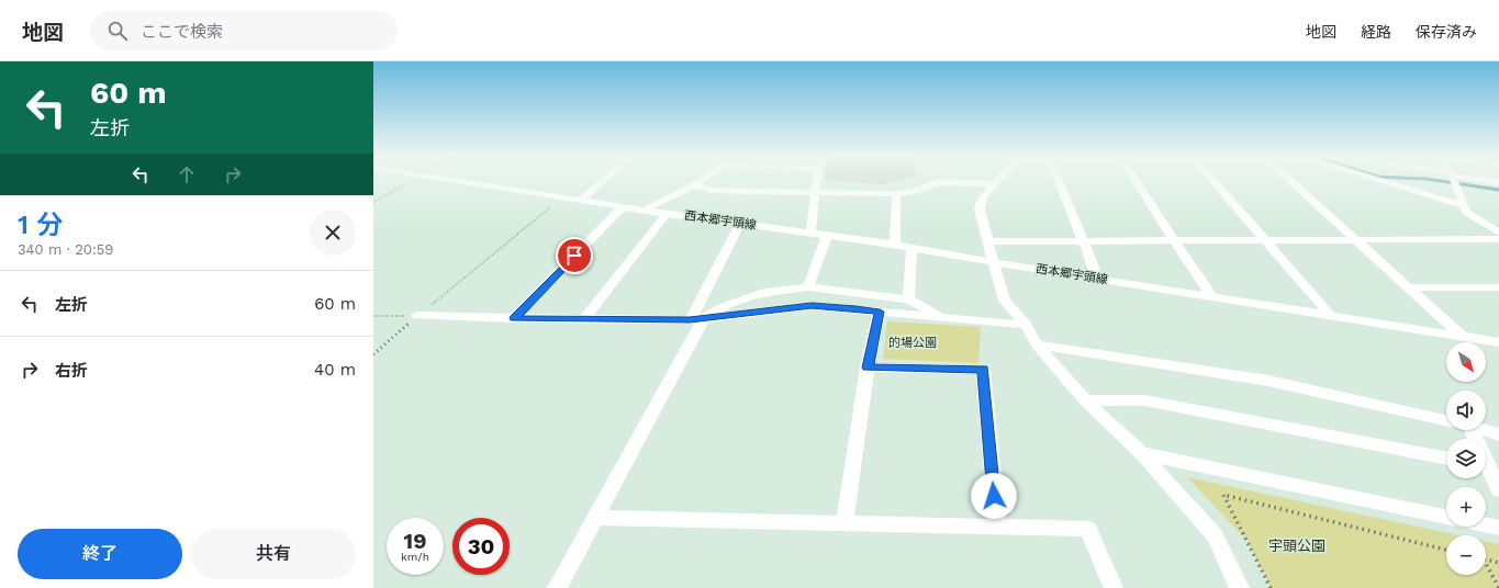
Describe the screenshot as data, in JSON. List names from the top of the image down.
{
  "streets": {
    "street": ["西本郷宇頭線"]
  },
  "parks": ["的場公園", "宇頭公園"],
  "north": "bottom right",
  "page": {
    "header": "地図",
    "search": "ここで検索",
    "nav": ["地図", "経路", "保存済み"],
    "turn": ["60 m", "左折"],
    "heading": ["1 分", "340 m · 20:59"],
    "list": [
      {
        "name": "左折",
        "value": "60 m"
      },
      {
        "name": "右折",
        "value": "40 m"
      }
    ],
    "map_buttons": ["+", "−"],
    "speed": "19 km/h",
    "limit": "30",
    "buttons": ["終了", "共有"]
  }
}
